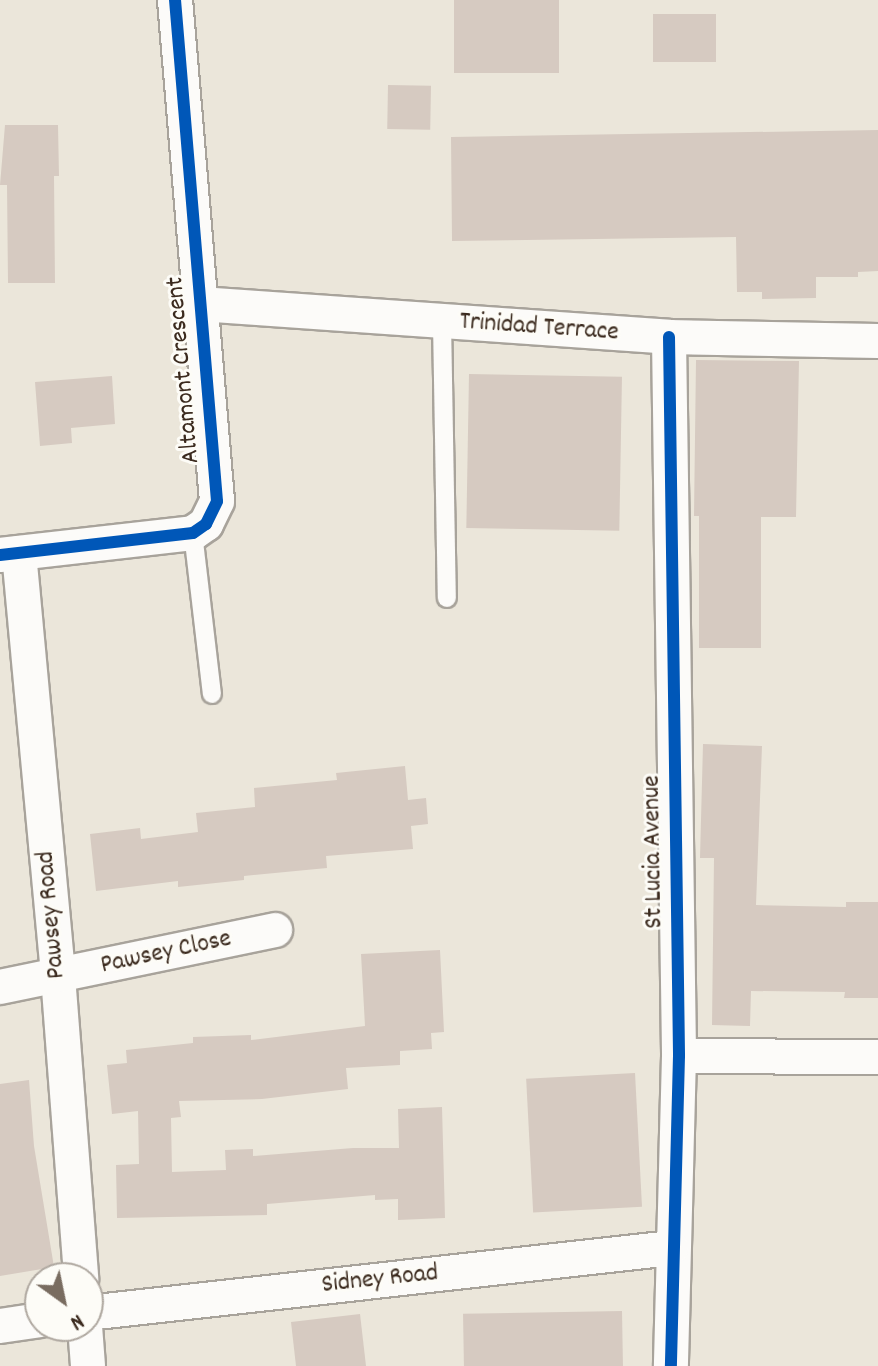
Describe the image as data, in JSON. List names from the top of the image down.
{
  "streets": {
    "street": [
      "Trinidad Terrace",
      "Altamont Crescent",
      "St Lucia Avenue",
      "Pawsey Road",
      "Pawsey Close",
      "Sidney Road"
    ]
  },
  "crossings": [
    ["Trinidad Terrace", "Altamont Crescent"],
    ["Trinidad Terrace", "St Lucia Avenue"],
    ["St Lucia Avenue", "Sidney Road"],
    ["Pawsey Road", "Pawsey Close"]
  ],
  "north": "bottom right"
}
